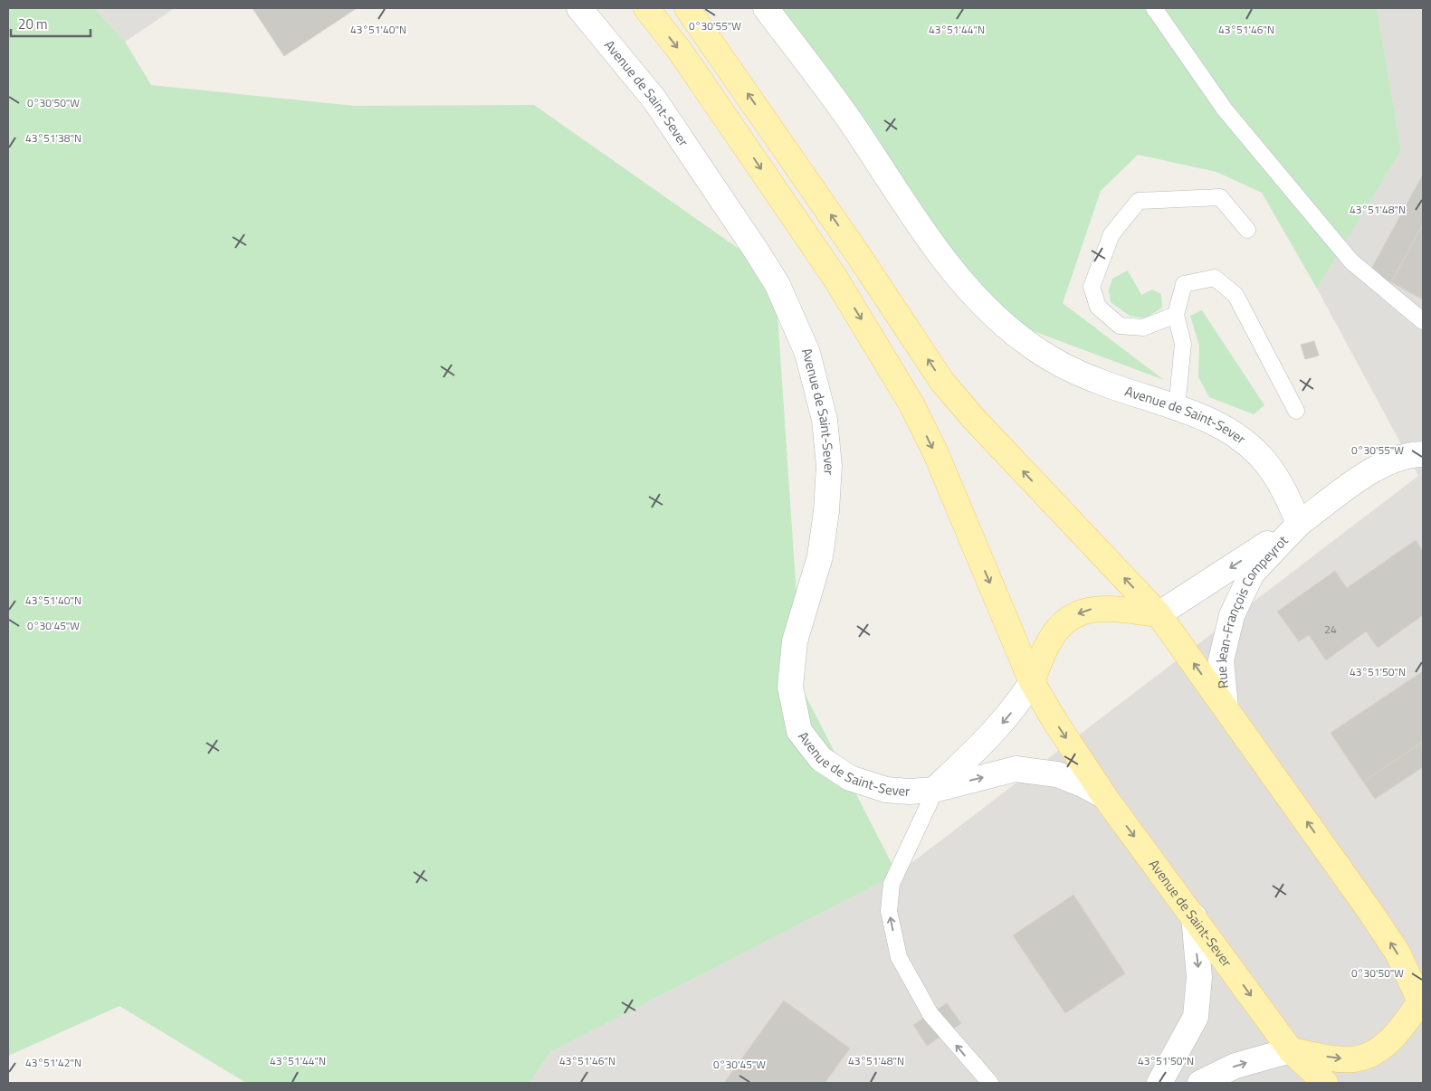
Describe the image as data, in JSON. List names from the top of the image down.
{
  "streets": {
    "main road": ["Avenue de Saint-Sever"],
    "street": ["Rue Jean-François Compeyrot"]
  },
  "crossings": [
    ["Avenue de Saint-Sever", "Rue Jean-François Compeyrot"]
  ],
  "house_numbers": ["24"],
  "scale_bar": "20 m",
  "coordinates": [
    "0°30'55\"W",
    "43°51'40\"N",
    "43°51'44\"N",
    "43°51'46\"N",
    "0°30'50\"W",
    "43°51'38\"N",
    "43°51'48\"N",
    "0°30'45\"W",
    "43°51'50\"N",
    "43°51'42\"N"
  ]
}
